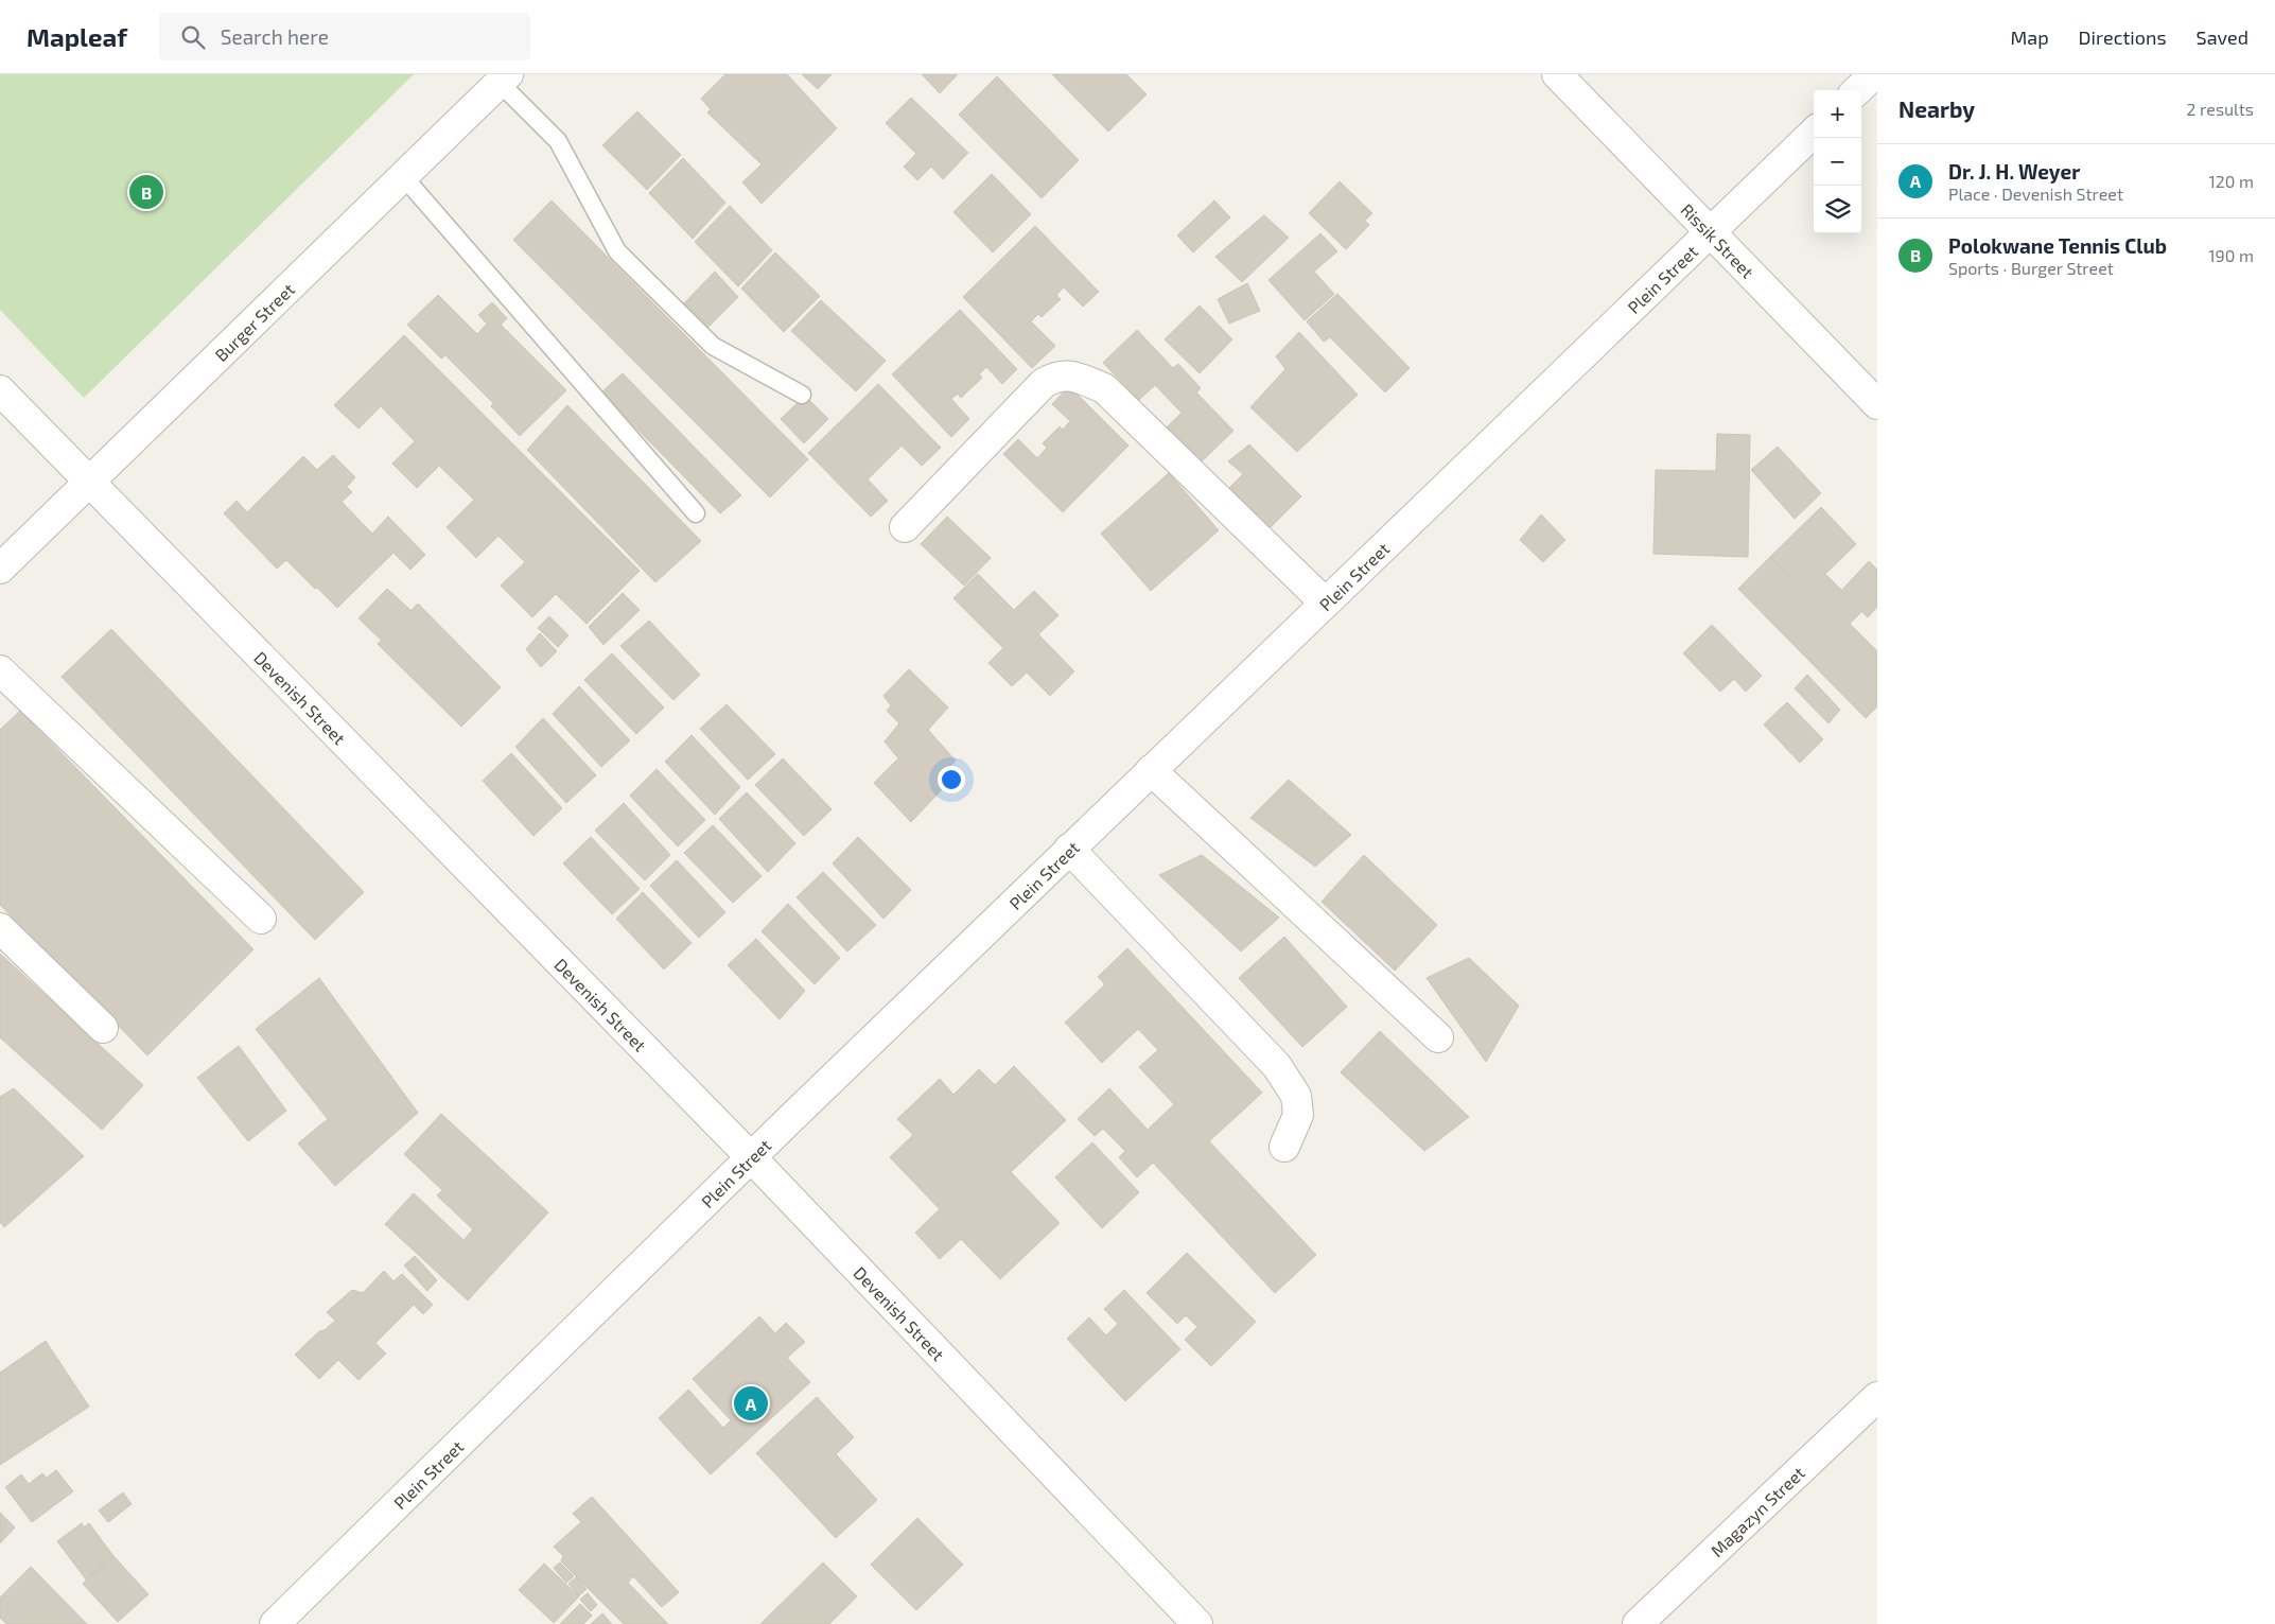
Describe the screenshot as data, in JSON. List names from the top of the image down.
{
  "streets": {
    "street": [
      "Rissik Street",
      "Plein Street",
      "Burger Street",
      "Devenish Street",
      "Magazyn Street"
    ]
  },
  "crossings": [
    ["Rissik Street", "Plein Street"],
    ["Plein Street", "Devenish Street"],
    ["Burger Street", "Devenish Street"]
  ],
  "page": {
    "header": "Mapleaf",
    "search": "Search here",
    "nav": ["Map", "Directions", "Saved"],
    "heading": ["Nearby", "2 results"],
    "map_buttons": ["+", "−"],
    "list": [
      {
        "mark": "A",
        "name": "Dr. J. H. Weyer",
        "note": "Place · Devenish Street",
        "value": "120 m"
      },
      {
        "mark": "B",
        "name": "Polokwane Tennis Club",
        "note": "Sports · Burger Street",
        "value": "190 m"
      }
    ],
    "pins": ["B", "A"]
  }
}
